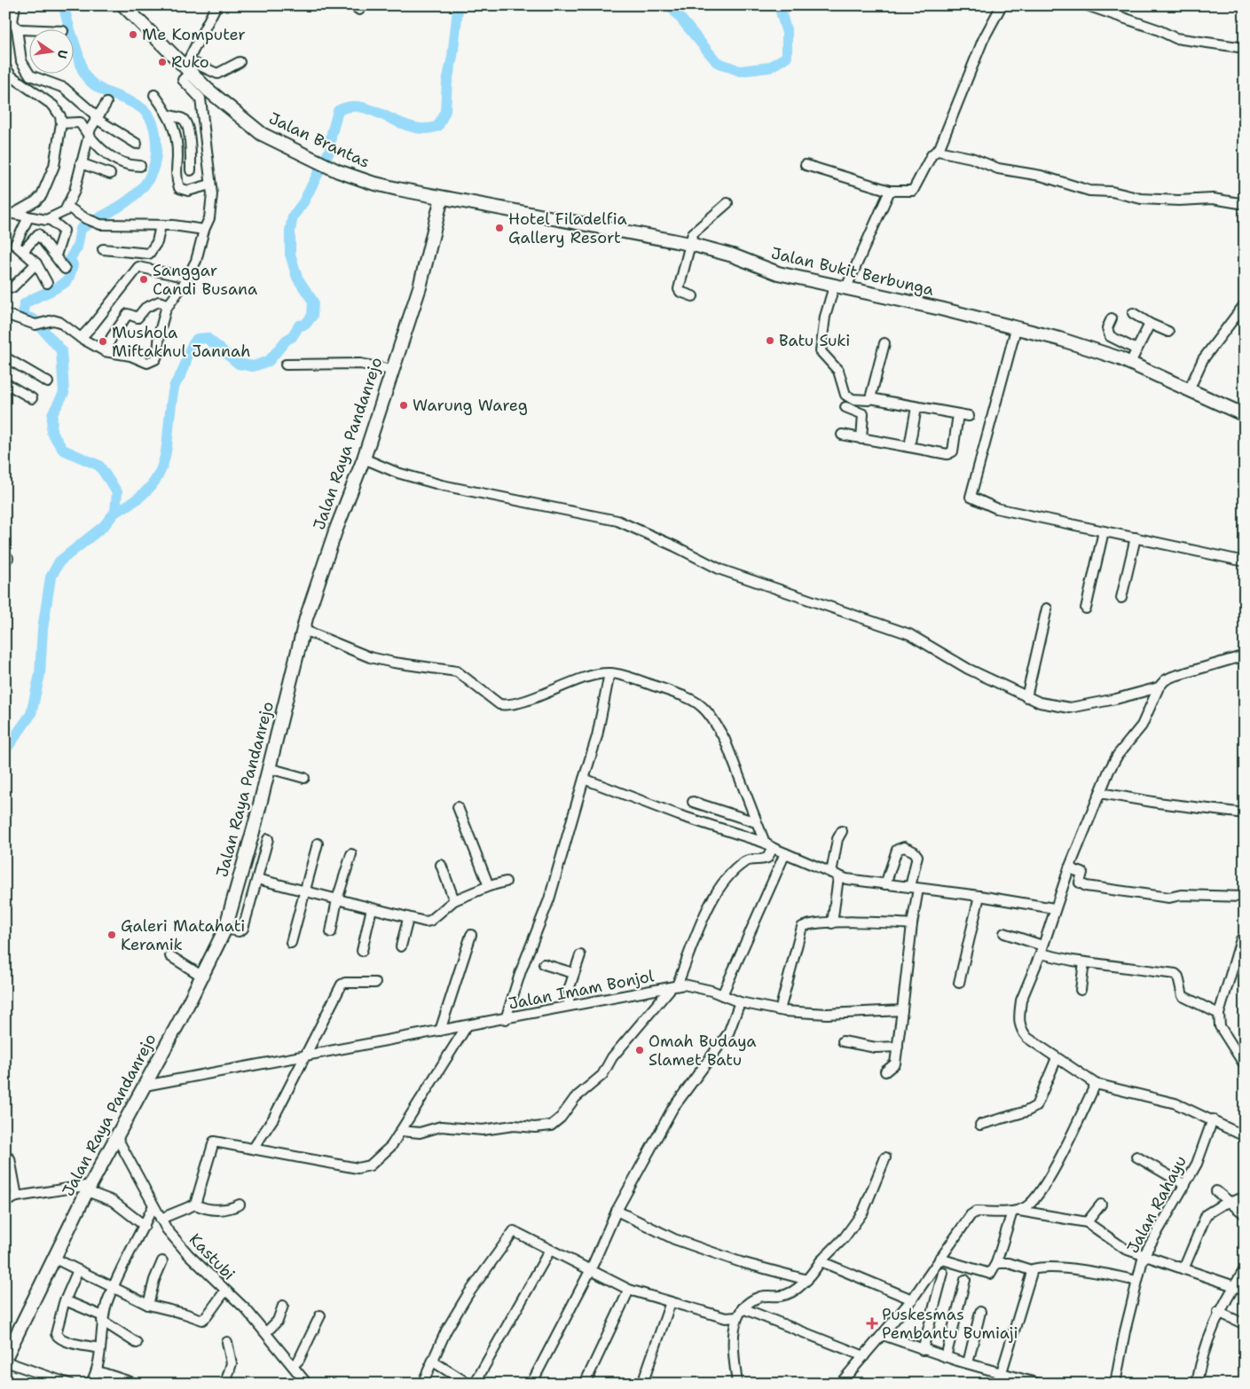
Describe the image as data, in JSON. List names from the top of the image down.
{
  "streets": {
    "main road": ["Jalan Brantas", "Jalan Bukit Berbunga", "Jalan Raya Pandanrejo"],
    "street": ["Jalan Imam Bonjol", "Jalan Rahayu", "Kastubi"]
  },
  "crossings": [
    ["Jalan Brantas", "Jalan Bukit Berbunga"],
    ["Jalan Brantas", "Jalan Raya Pandanrejo"],
    ["Jalan Bukit Berbunga", "Jalan Raya Pandanrejo"],
    ["Jalan Raya Pandanrejo", "Jalan Imam Bonjol"],
    ["Jalan Raya Pandanrejo", "Kastubi"]
  ],
  "places": {
    "other": [
      "Me Komputer",
      "Ruko",
      "Hotel Filadelfia Gallery Resort",
      "Sanggar Candi Busana",
      "Batu Suki",
      "Mushola Miftakhul Jannah",
      "Warung Wareg",
      "Galeri Matahati Keramik",
      "Omah Budaya Slamet Batu"
    ],
    "health": ["Puskesmas Pembantu Bumiaji"]
  },
  "north": "right"
}
